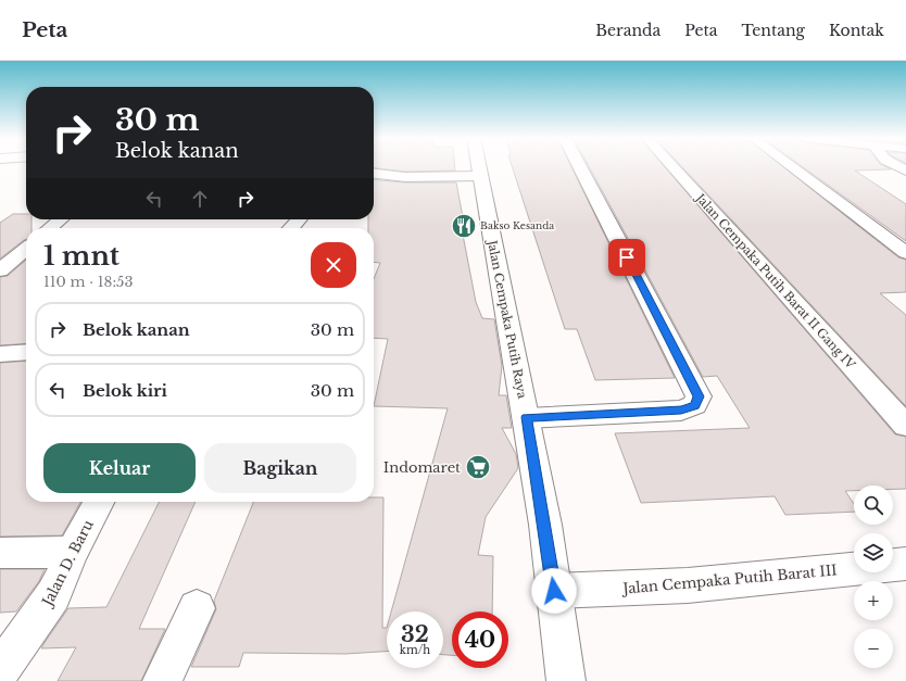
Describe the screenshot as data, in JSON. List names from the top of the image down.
{
  "streets": {
    "street": [
      "Jalan Cempaka Putih Barat II Gang IV",
      "Jalan Cempaka Putih Raya",
      "Jalan D. Baru",
      "Jalan Cempaka Putih Barat III"
    ]
  },
  "crossings": [
    ["Jalan Cempaka Putih Raya", "Jalan Cempaka Putih Barat III"]
  ],
  "places": {
    "restaurant": ["Bakso Kesanda"],
    "supermarket": ["Indomaret"]
  },
  "page": {
    "header": "Peta",
    "nav": [
      "Beranda",
      "Peta",
      "Tentang",
      "Kontak"
    ],
    "turn": ["30 m", "Belok kanan"],
    "heading": ["1 mnt", "110 m · 18:53"],
    "list": [
      {
        "name": "Belok kanan",
        "value": "30 m"
      },
      {
        "name": "Belok kiri",
        "value": "30 m"
      }
    ],
    "buttons": ["Keluar", "Bagikan"],
    "map_buttons": ["+", "−"],
    "speed": "32 km/h",
    "limit": "40"
  }
}
